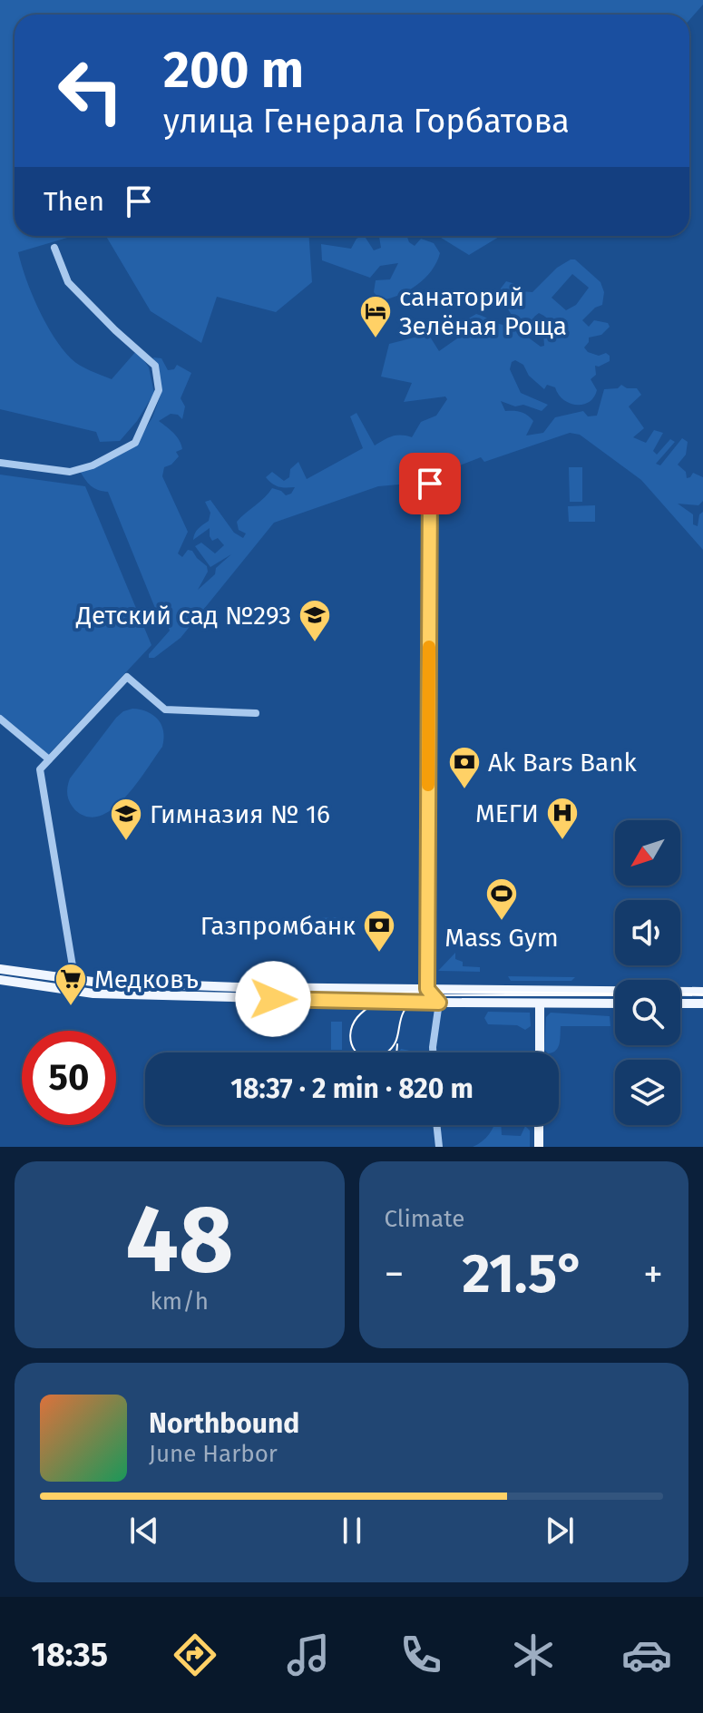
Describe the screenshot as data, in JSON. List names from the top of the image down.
{
  "places": {
    "hotel": ["санаторий Зелёная Роща"],
    "school or university": ["Детский сад №293", "Гимназия № 16"],
    "bank": ["Ak Bars Bank", "Газпромбанк"],
    "hospital": ["МЕГИ"],
    "sports": ["Mass Gym"],
    "supermarket": ["Медковъ"]
  },
  "north": "bottom left",
  "page": {
    "turn": ["200 m", "улица Генерала Горбатова"],
    "then": "Then",
    "limit": "50",
    "trip": "18:37 · 2 min · 820 m",
    "tile": [
      ["48", "km/h"],
      "Climate"
    ],
    "heat": ["−", "21.5°", "+"],
    "song": ["Northbound", "June Harbor"],
    "tabs": "18:35"
  }
}
